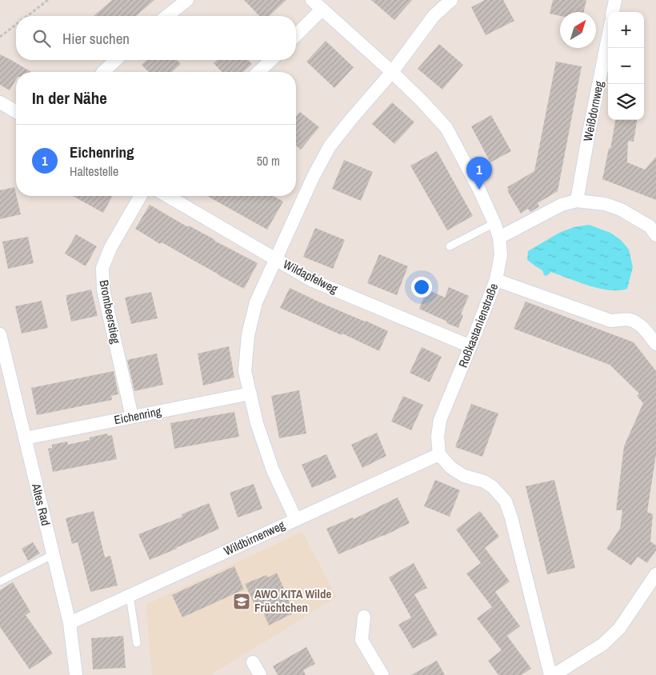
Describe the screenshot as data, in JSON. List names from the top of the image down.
{
  "streets": {
    "street": [
      "Weißdornweg",
      "Wildapfelweg",
      "Brombeerstieg",
      "Roßkastanienstraße",
      "Eichenring",
      "Altes Rad",
      "Wildbirnenweg"
    ]
  },
  "crossings": [
    ["Wildapfelweg", "Roßkastanienstraße"],
    ["Brombeerstieg", "Eichenring"],
    ["Roßkastanienstraße", "Wildbirnenweg"],
    ["Eichenring", "Altes Rad"],
    ["Altes Rad", "Wildbirnenweg"]
  ],
  "places": {
    "school or university": ["AWO KITA Wilde Früchtchen"]
  },
  "north": "top right",
  "page": {
    "map_buttons": ["+", "−"],
    "search": "Hier suchen",
    "heading": "In der Nähe",
    "list": [
      {
        "mark": "1",
        "name": "Eichenring",
        "note": "Haltestelle",
        "value": "50 m"
      }
    ],
    "pins": "1"
  }
}
